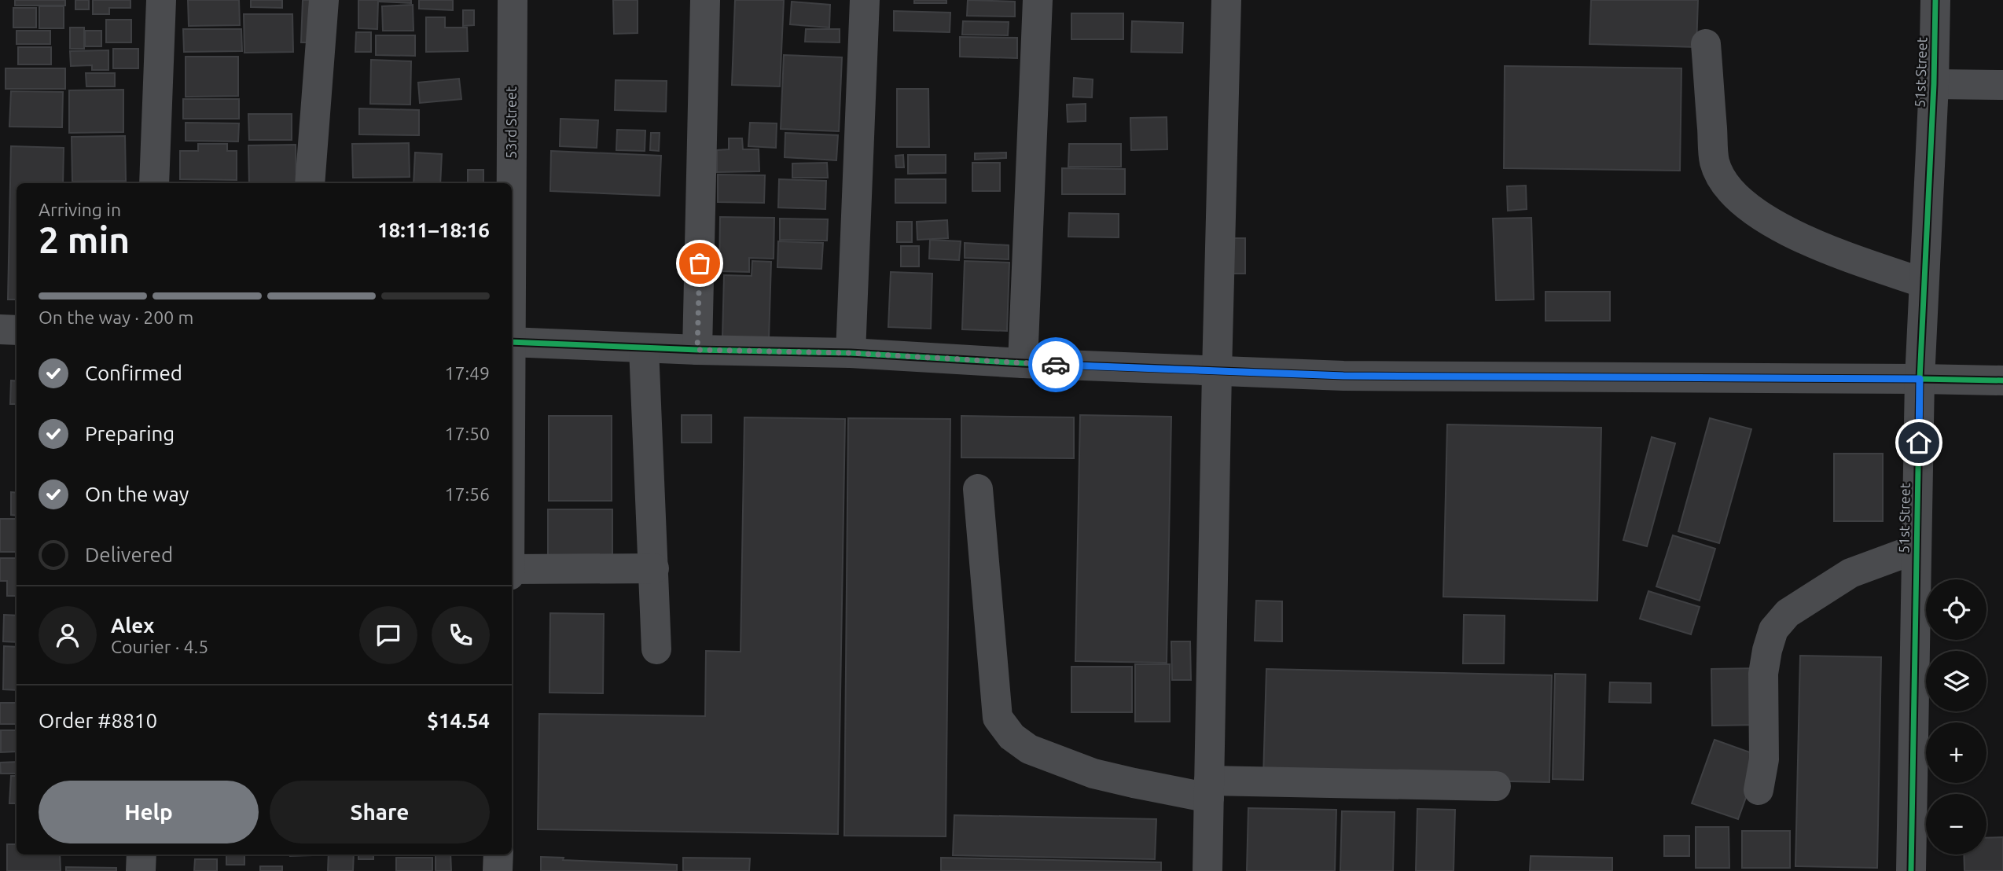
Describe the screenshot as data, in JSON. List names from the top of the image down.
{
  "streets": {
    "street": ["51st Street", "53rd Street"]
  },
  "page": {
    "heading": ["2 min", "Arriving in", "18:11–18:16"],
    "panel": [
      "Alex",
      "Courier · 4.5",
      "Order #8810",
      "$14.54"
    ],
    "bar": "On the way · 200 m",
    "list": [
      ["Confirmed", "17:49"],
      ["Preparing", "17:50"],
      ["On the way", "17:56"],
      "Delivered"
    ],
    "map_buttons": ["+", "−"],
    "buttons": ["Help", "Share"]
  }
}
